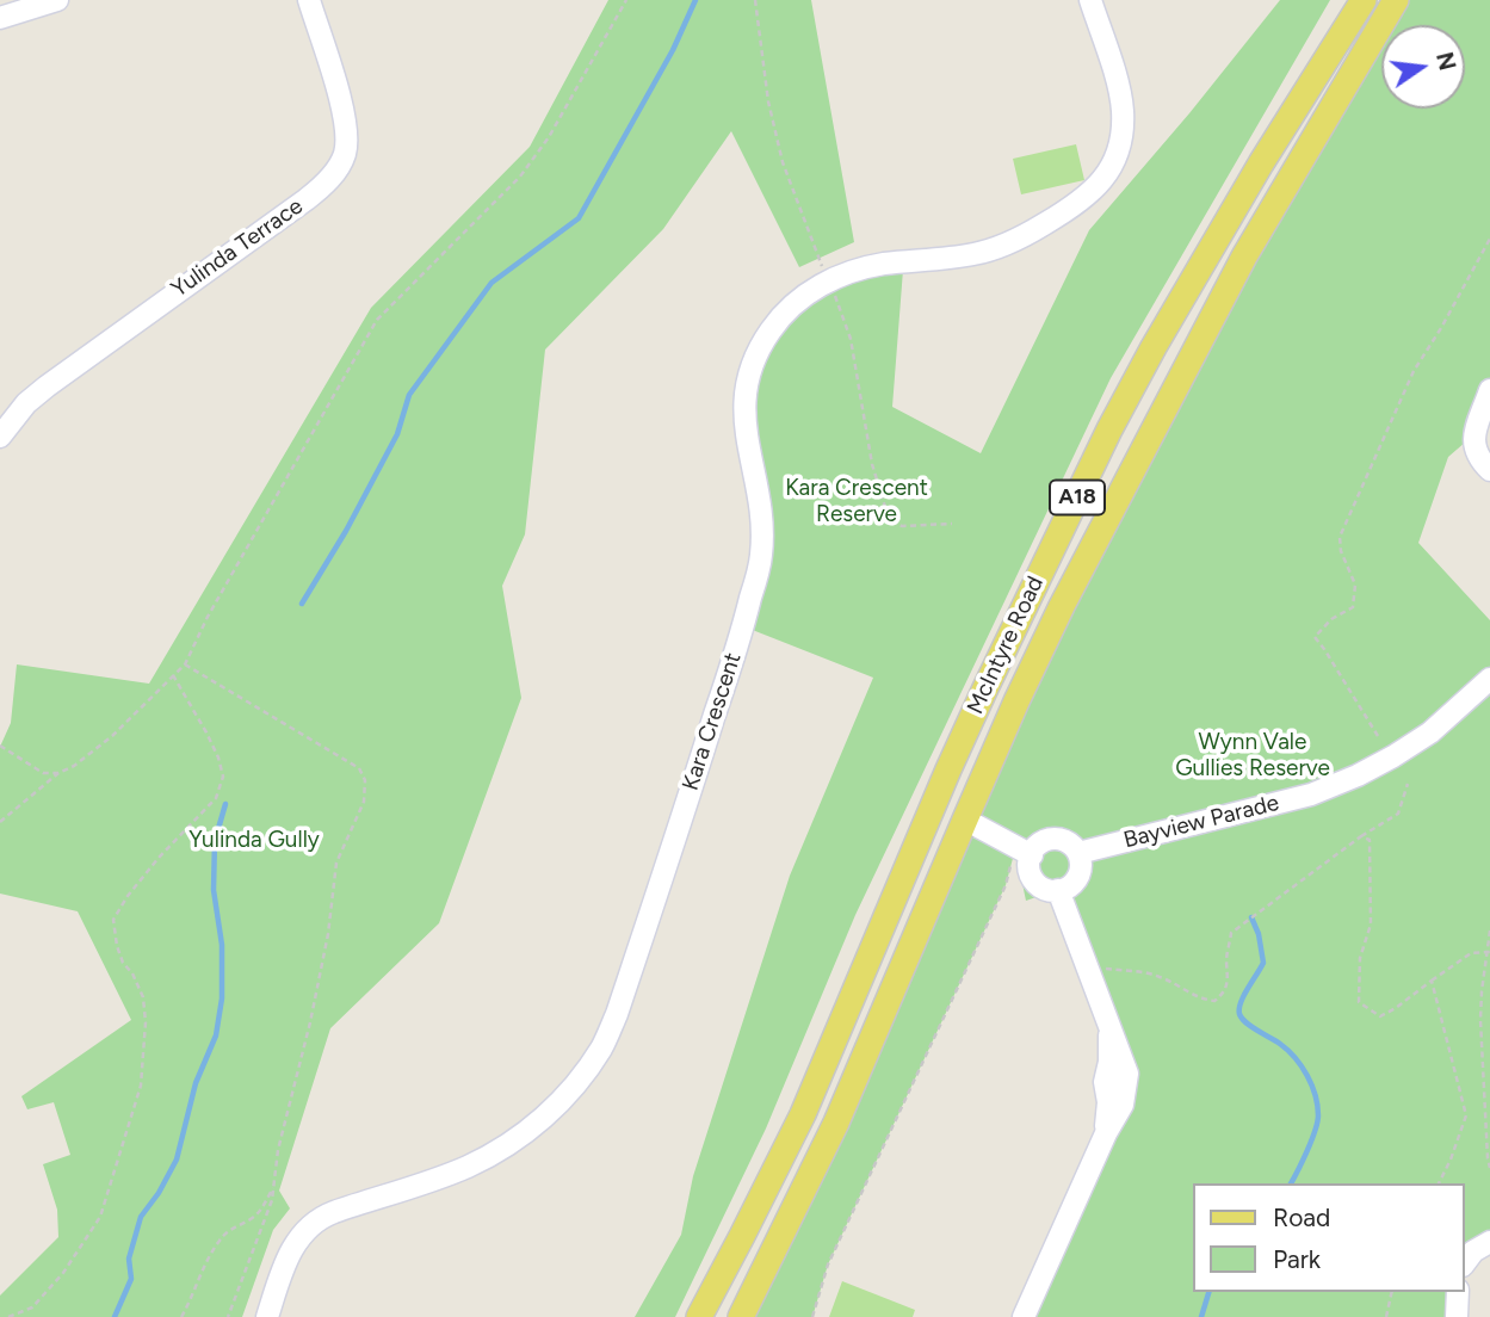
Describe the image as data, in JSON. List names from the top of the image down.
{
  "streets": {
    "main road": ["A18", "McIntyre Road"],
    "street": ["Yulinda Terrace", "Kara Crescent", "Bayview Parade"]
  },
  "parks": ["Kara Crescent Reserve", "Wynn Vale Gullies Reserve", "Yulinda Gully"],
  "legend": ["Road", "Park"],
  "north": "right"
}
